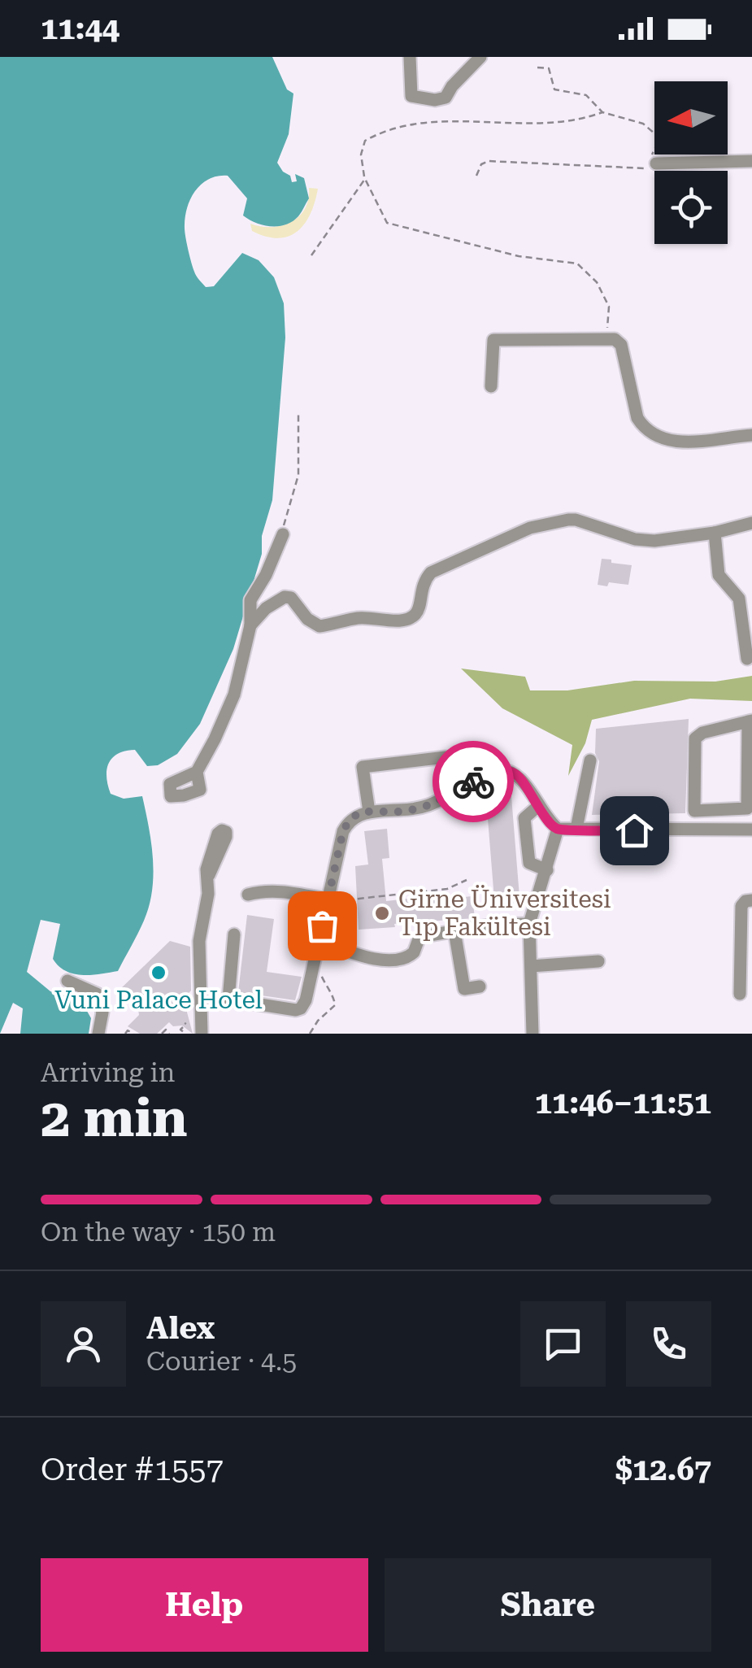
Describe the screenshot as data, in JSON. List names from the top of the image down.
{
  "places": ["Girne Üniversitesi Tıp Fakültesi", "Vuni Palace Hotel"],
  "north": "left",
  "page": {
    "status": "11:44",
    "heading": ["2 min", "Arriving in", "11:46–11:51"],
    "panel": [
      "Alex",
      "Courier · 4.5",
      "Order #1557",
      "$12.67"
    ],
    "bar": "On the way · 150 m",
    "buttons": ["Help", "Share"]
  }
}
